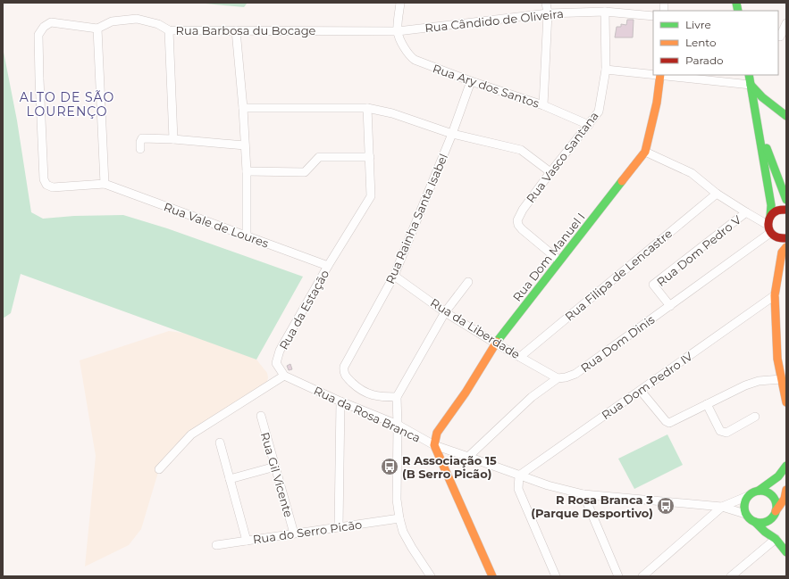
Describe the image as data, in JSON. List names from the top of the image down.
{
  "streets": {
    "street": [
      "Rua Cândido de Oliveira",
      "Rua Barbosa du Bocage",
      "Rua Ary dos Santos",
      "Rua Vasco Santana",
      "Rua Rainha Santa Isabel",
      "Rua Vale de Loures",
      "Rua Dom Pedro V",
      "Rua Dom Manuel I",
      "Rua Filipa de Lencastre",
      "Rua da Estação",
      "Rua da Liberdade",
      "Rua Dom Dinis",
      "Rua Dom Pedro IV",
      "Rua da Rosa Branca",
      "Rua Gil Vicente",
      "Rua do Serro Picão"
    ]
  },
  "crossings": [
    ["Rua Cândido de Oliveira", "Rua Barbosa du Bocage"],
    ["Rua Cândido de Oliveira", "Rua Ary dos Santos"],
    ["Rua Cândido de Oliveira", "Rua Vasco Santana"],
    ["Rua Barbosa du Bocage", "Rua Ary dos Santos"],
    ["Rua Ary dos Santos", "Rua Vasco Santana"],
    ["Rua Ary dos Santos", "Rua Rainha Santa Isabel"],
    ["Rua Vasco Santana", "Rua Dom Manuel I"],
    ["Rua Rainha Santa Isabel", "Rua da Liberdade"],
    ["Rua Vale de Loures", "Rua da Estação"],
    ["Rua Dom Pedro V", "Rua Dom Dinis"],
    ["Rua Dom Manuel I", "Rua da Liberdade"],
    ["Rua Dom Manuel I", "Rua da Rosa Branca"],
    ["Rua Filipa de Lencastre", "Rua da Liberdade"],
    ["Rua da Estação", "Rua da Rosa Branca"],
    ["Rua da Liberdade", "Rua Dom Dinis"],
    ["Rua Dom Dinis", "Rua da Rosa Branca"],
    ["Rua Dom Pedro IV", "Rua da Rosa Branca"],
    ["Rua Gil Vicente", "Rua do Serro Picão"]
  ],
  "districts": ["ALTO DE SÃO LOURENÇO"],
  "places": {
    "bus stop": ["R Associação 15 (B Serro Picão)", "R Rosa Branca 3 (Parque Desportivo)"]
  },
  "legend": ["Livre", "Lento", "Parado"]
}
